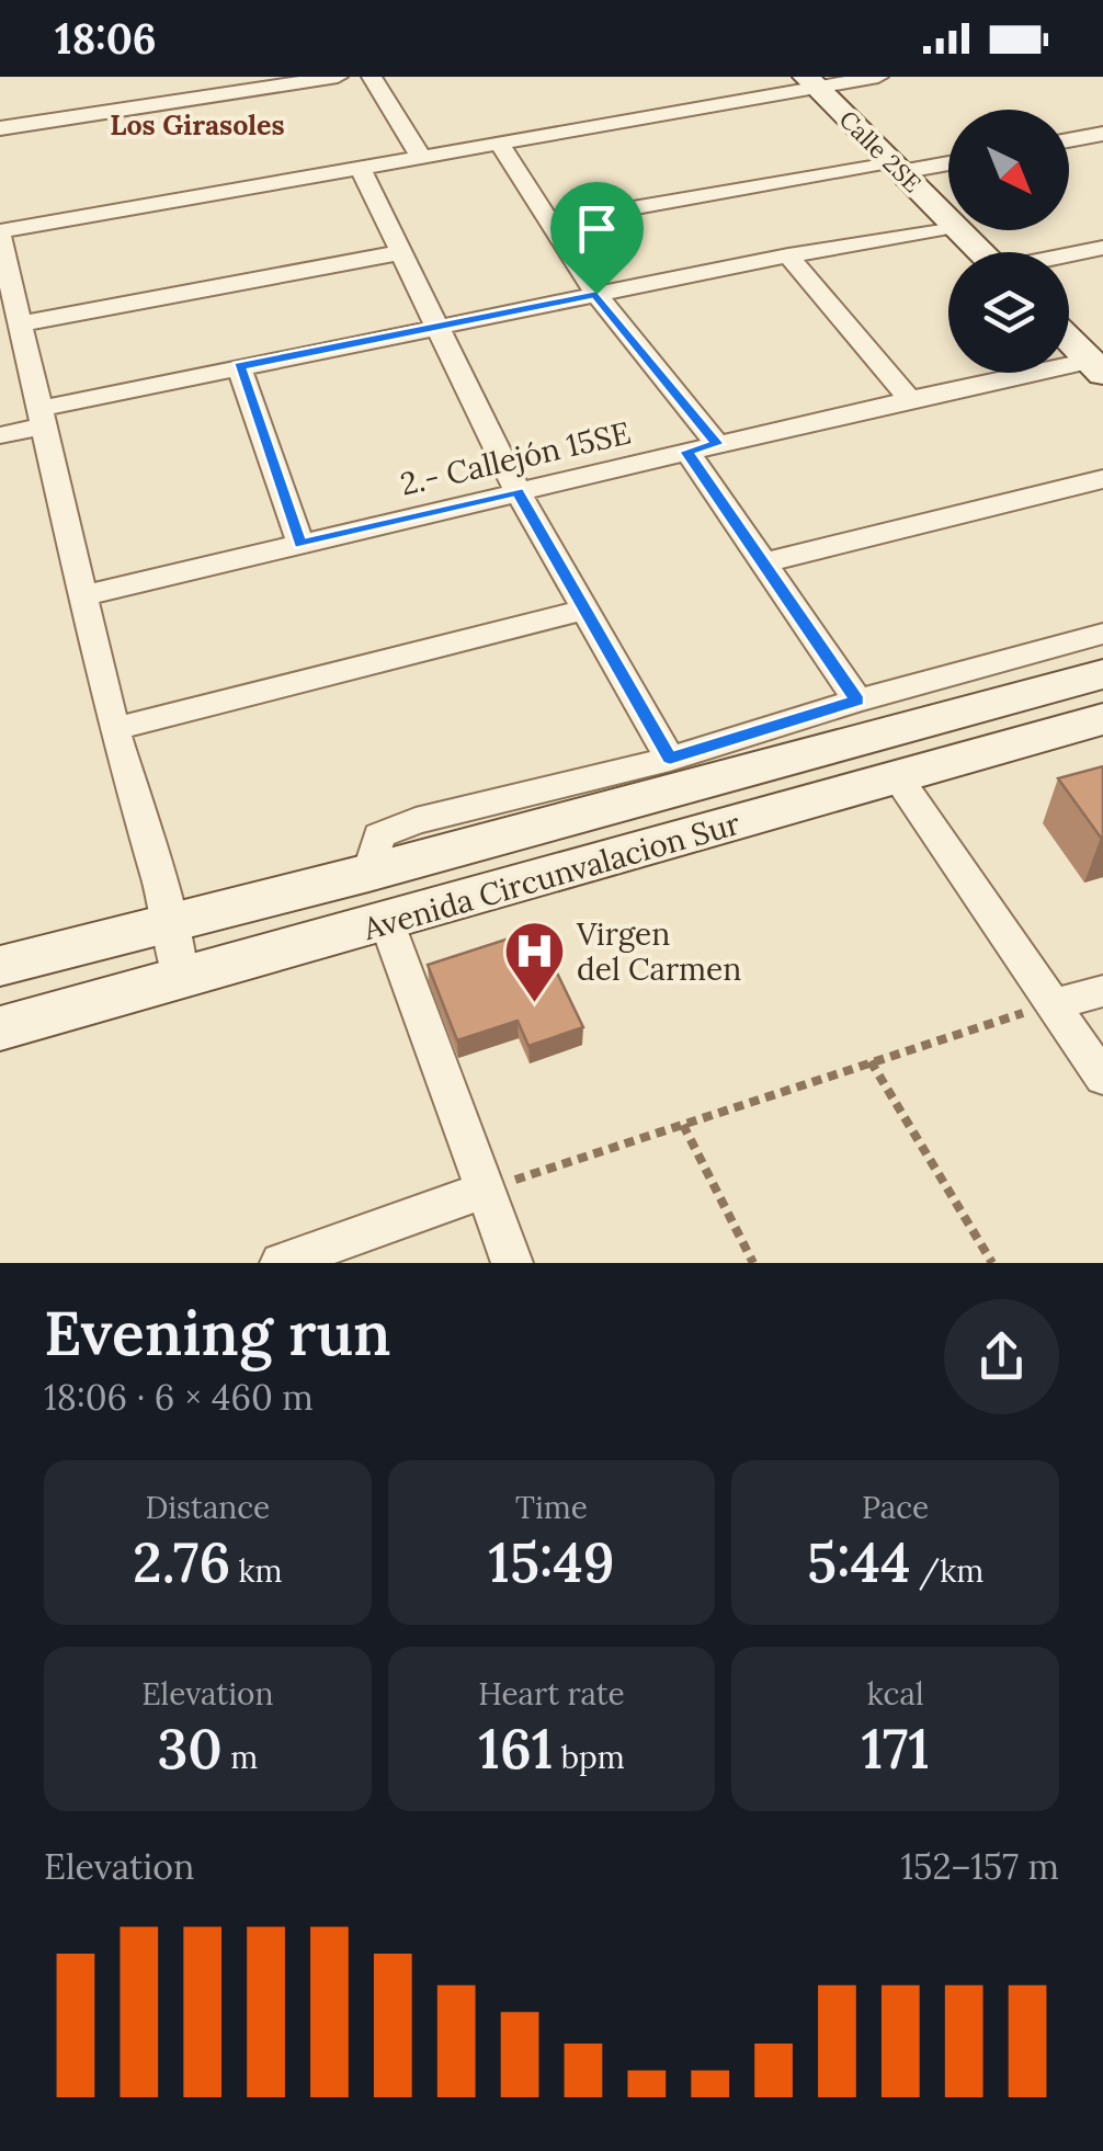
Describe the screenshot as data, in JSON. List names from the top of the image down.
{
  "streets": {
    "main road": ["Calle 2SE", "Avenida Circunvalacion Sur"],
    "street": ["2.- Callejón 15SE"]
  },
  "districts": ["Los Girasoles"],
  "places": {
    "hospital": ["Virgen del Carmen"]
  },
  "north": "bottom right",
  "page": {
    "status": "18:06",
    "heading": ["Evening run", "18:06 · 6 × 460 m"],
    "stats": [
      ["Distance", "2.76 km"],
      ["Time", "15:49"],
      ["Pace", "5:44 /km"],
      ["Elevation", "30 m"],
      ["Heart rate", "161 bpm"],
      ["kcal", "171"]
    ],
    "chart": ["Elevation", "152–157 m"]
  }
}
